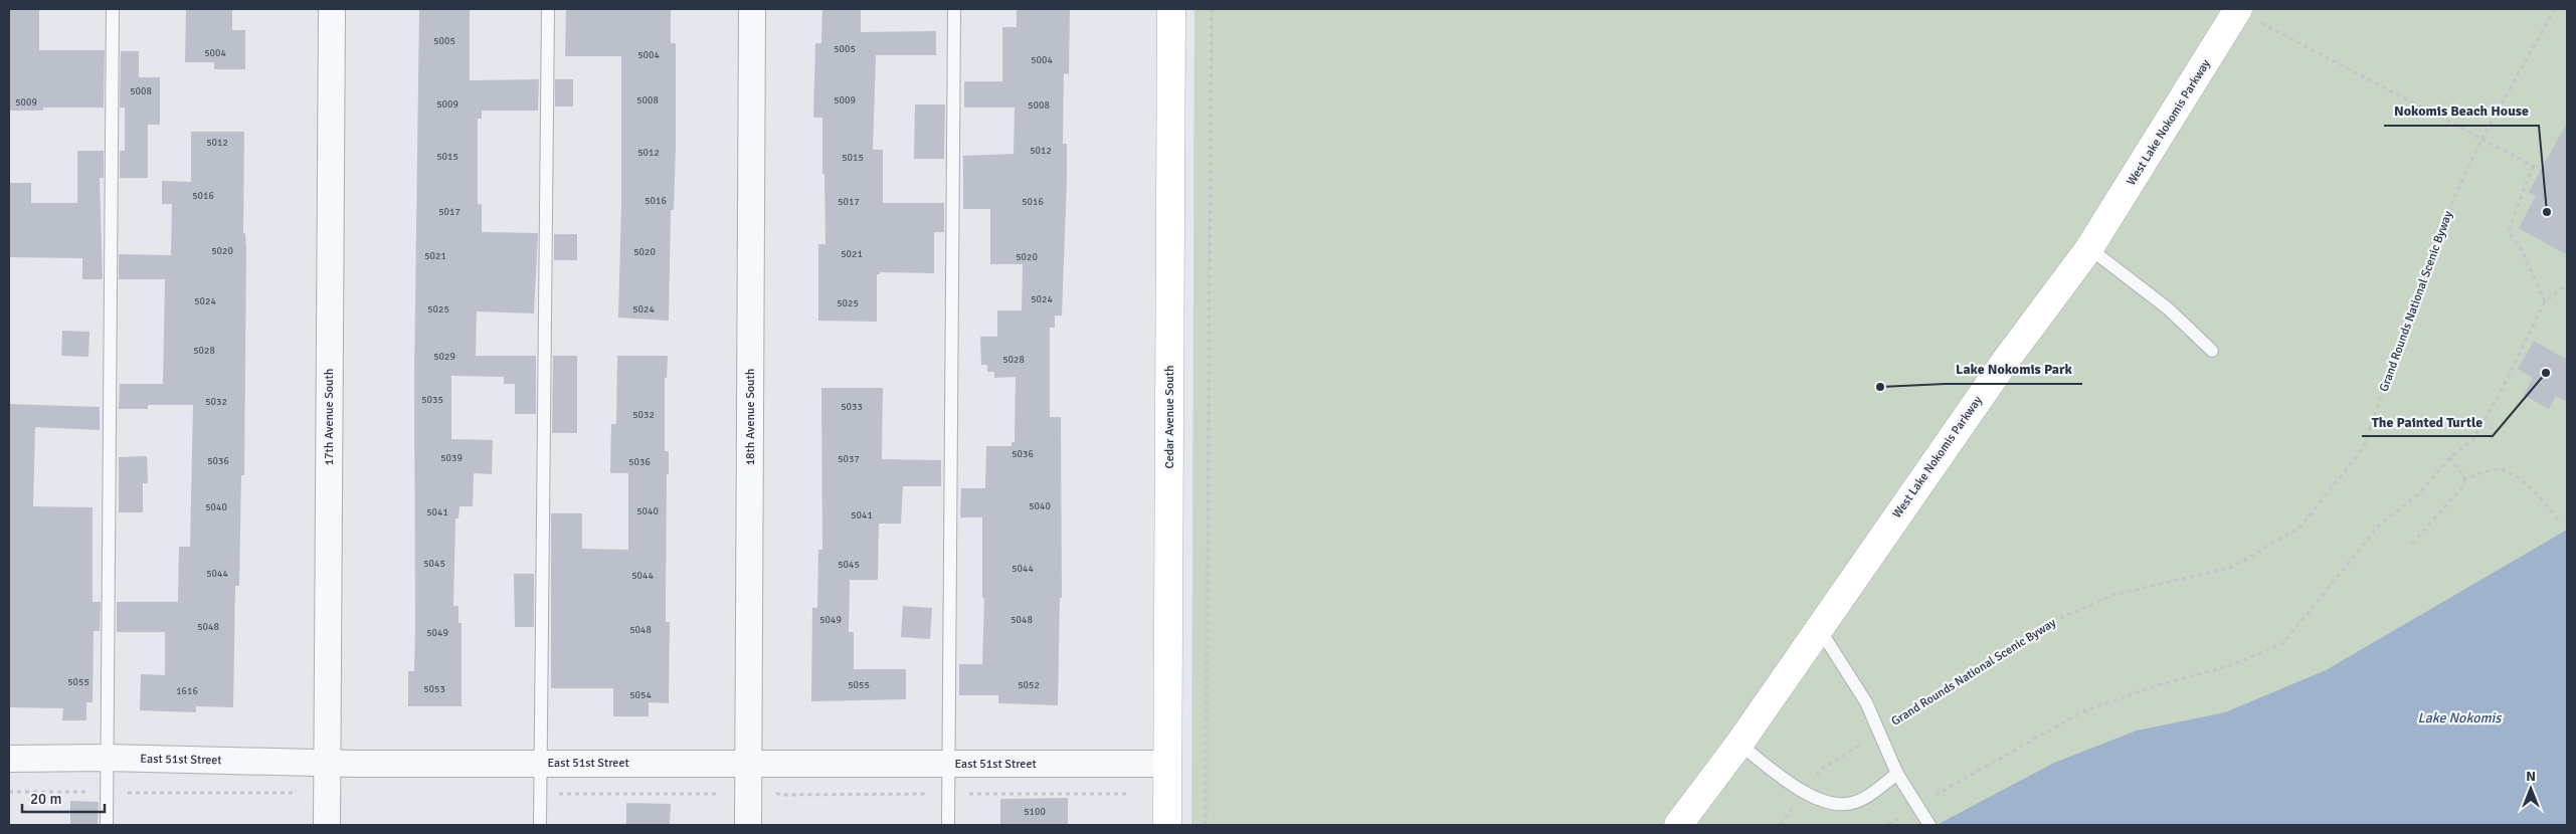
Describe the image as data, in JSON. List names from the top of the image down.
{
  "streets": {
    "street": [
      "West Lake Nokomis Parkway",
      "17th Avenue South",
      "18th Avenue South",
      "Cedar Avenue South",
      "East 51st Street"
    ],
    "path": ["Grand Rounds National Scenic Byway"]
  },
  "crossings": [
    ["17th Avenue South", "East 51st Street"],
    ["18th Avenue South", "East 51st Street"],
    ["Cedar Avenue South", "East 51st Street"]
  ],
  "water": ["Lake Nokomis"],
  "places": ["Nokomis Beach House", "The Painted Turtle", "Lake Nokomis Park"],
  "house_numbers": [
    "5005",
    "5005",
    "5004",
    "5004",
    "5004",
    "5008",
    "5008",
    "5009",
    "5009",
    "5009",
    "5008",
    "5012",
    "5012",
    "5012",
    "5015",
    "5015",
    "5016",
    "5016",
    "5017",
    "5016",
    "5017",
    "5020",
    "5020",
    "5021",
    "5021",
    "5020",
    "5024",
    "5024",
    "5025",
    "5025",
    "5024",
    "5028",
    "5029",
    "5028",
    "5035",
    "5032",
    "5033",
    "5032",
    "5036",
    "5039",
    "5037",
    "5036",
    "5036",
    "5040",
    "5040",
    "5040",
    "5041",
    "5041",
    "5045",
    "5045",
    "5044",
    "5044",
    "5044",
    "5049",
    "5048",
    "5048",
    "5048",
    "5049",
    "5055",
    "5055",
    "5052",
    "5053",
    "1616",
    "5054",
    "5100"
  ],
  "scale_bar": "20 m",
  "north": "top"
}
